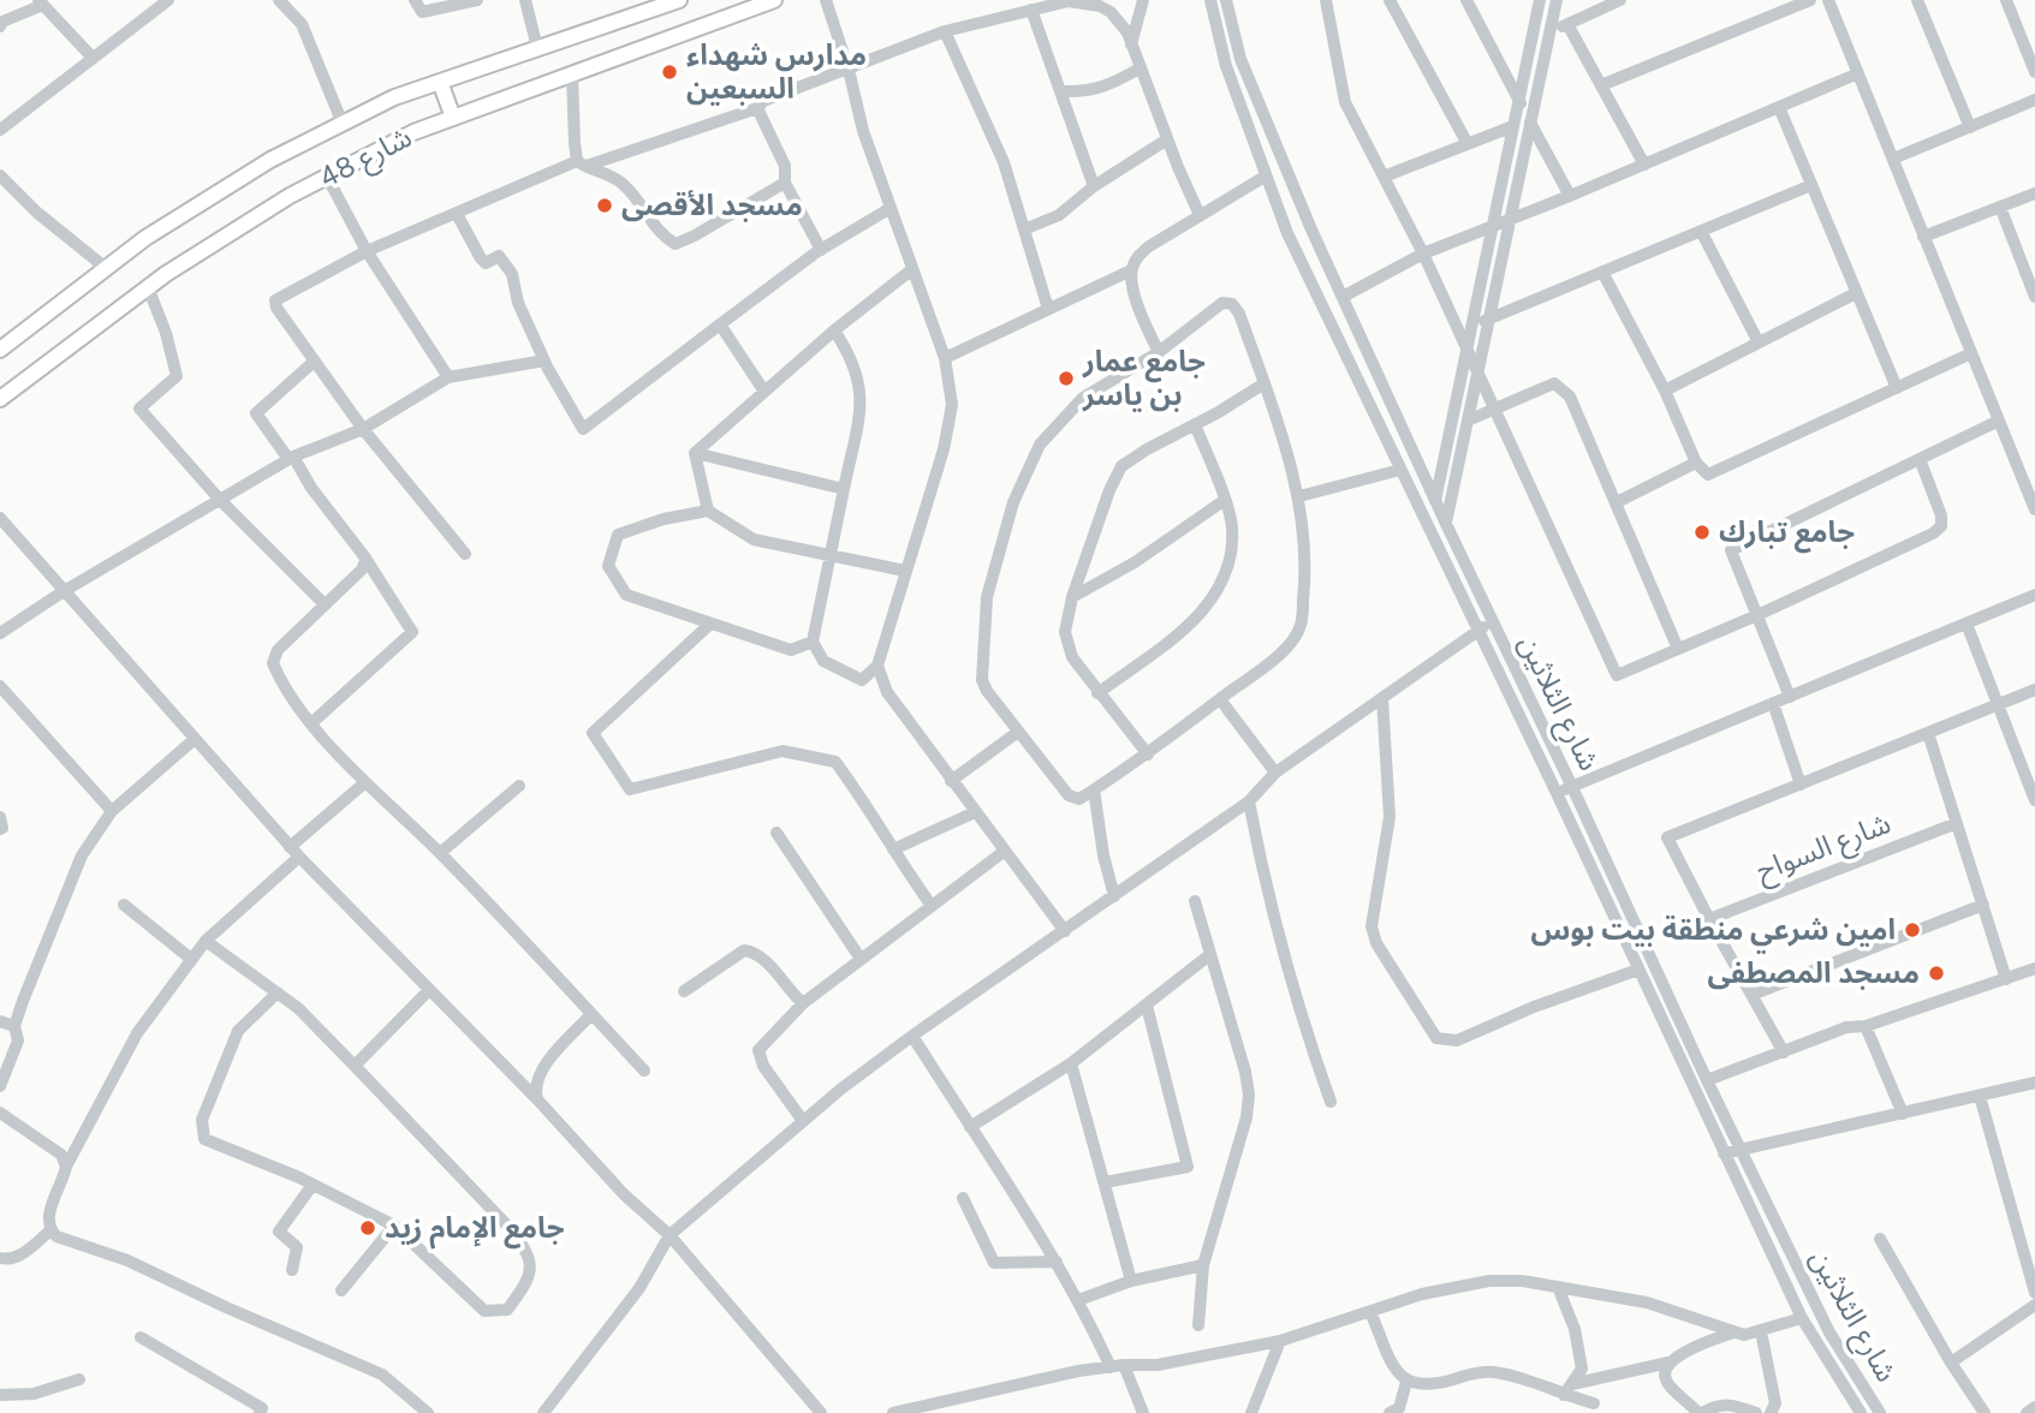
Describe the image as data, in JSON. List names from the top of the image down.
{
  "streets": {
    "main road": ["شارع 48"],
    "street": ["شارع الثلاثين", "شارع السواح"]
  },
  "places": [
    "مدارس شهداء السبعين",
    "مسجد الأقصى",
    "جامع عمار بن ياسر",
    "جامع تبارك",
    "امين شرعي منطقة بيت بوس",
    "مسجد المصطفى",
    "جامع الإمام زيد"
  ]
}
